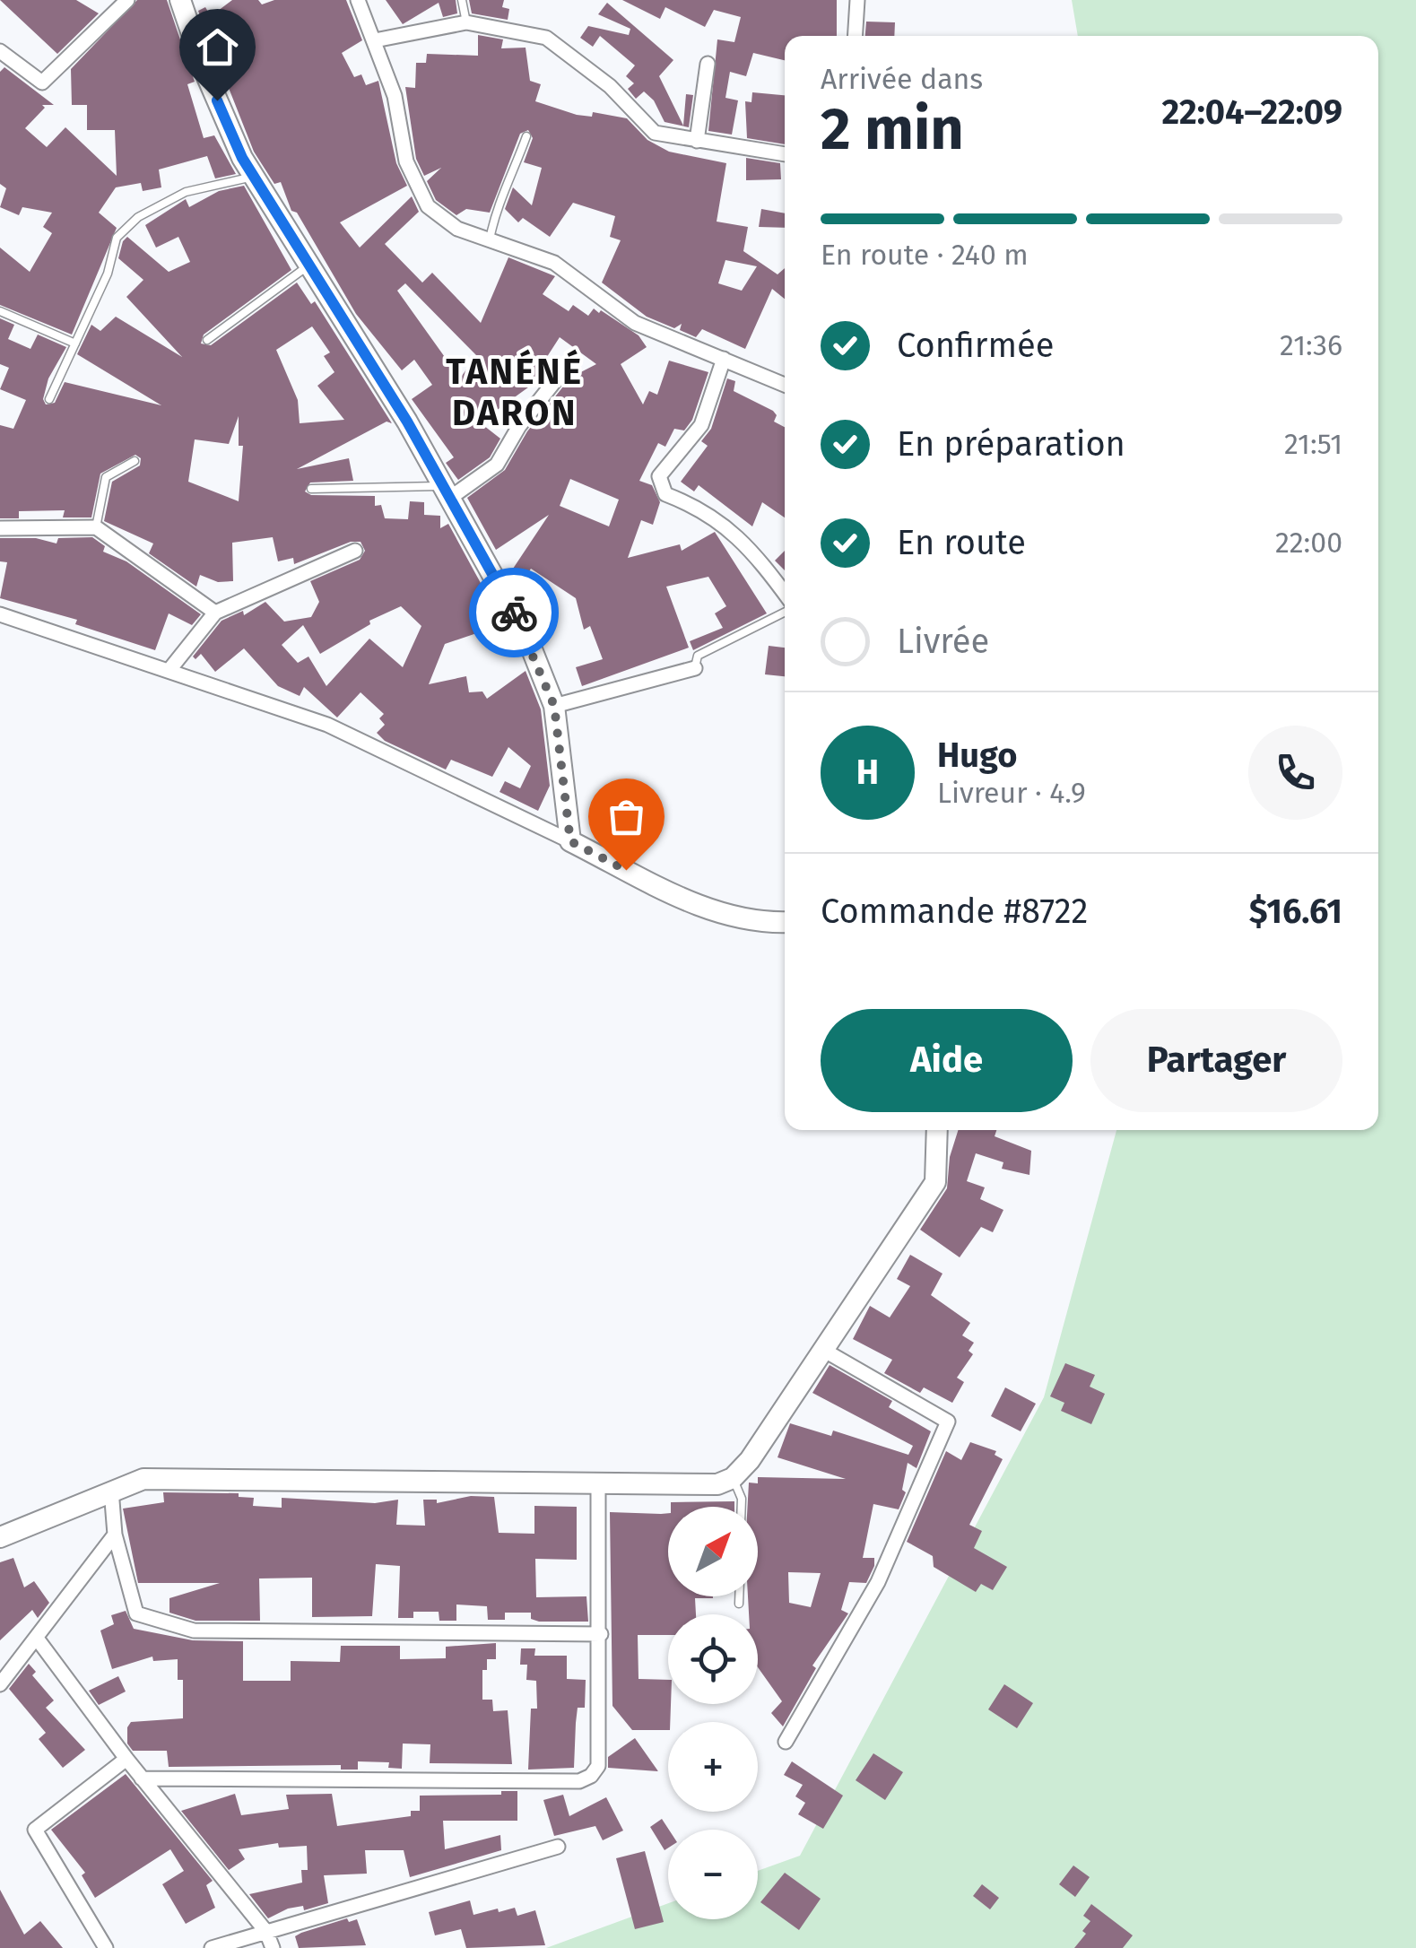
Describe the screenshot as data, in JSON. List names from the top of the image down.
{
  "districts": ["TANÉNÉ DARON"],
  "north": "top right",
  "page": {
    "heading": ["2 min", "Arrivée dans", "22:04–22:09"],
    "panel": [
      "Hugo",
      "Livreur · 4.9",
      "Commande #8722",
      "$16.61"
    ],
    "bar": "En route · 240 m",
    "list": [
      ["Confirmée", "21:36"],
      ["En préparation", "21:51"],
      ["En route", "22:00"],
      "Livrée"
    ],
    "round": "H",
    "buttons": ["Aide", "Partager"],
    "map_buttons": ["+", "−"]
  }
}
